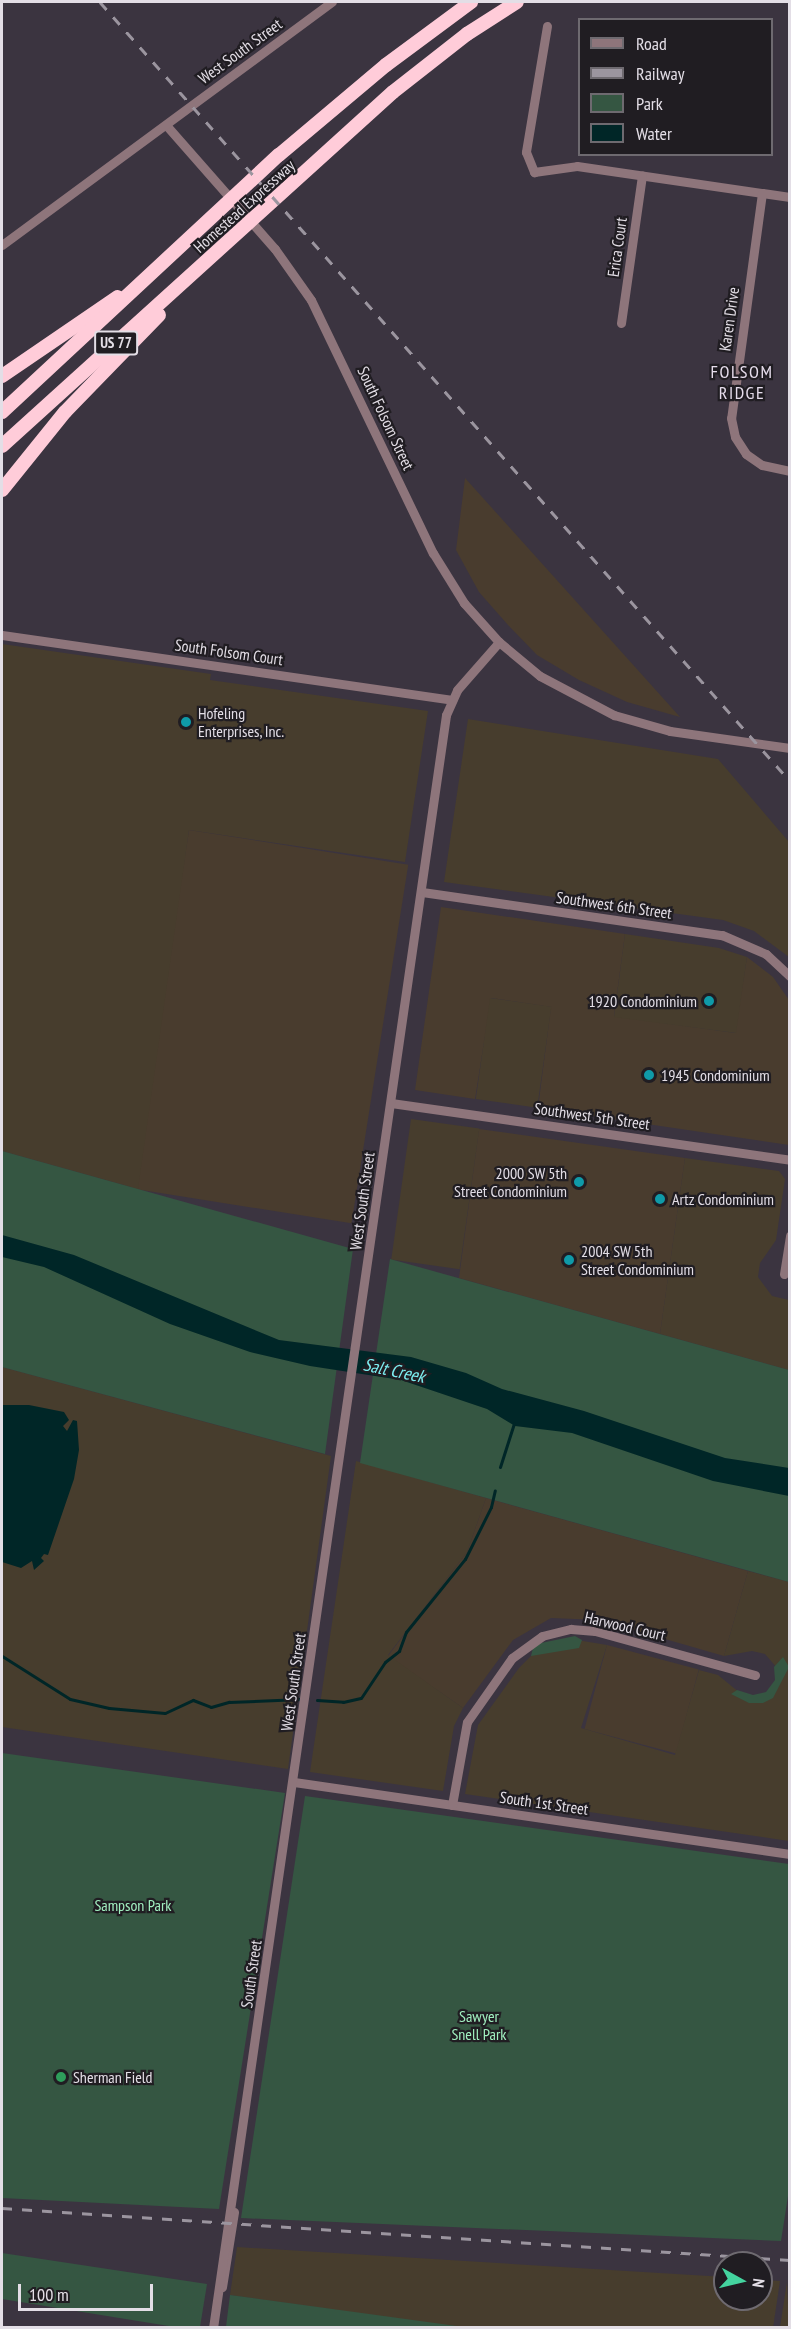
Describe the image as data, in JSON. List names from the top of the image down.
{
  "streets": {
    "highway": ["Homestead Expressway", "US 77"],
    "street": [
      "West South Street",
      "Erica Court",
      "Karen Drive",
      "South Folsom Street",
      "South Folsom Court",
      "Southwest 6th Street",
      "Southwest 5th Street",
      "Harwood Court",
      "South 1st Street",
      "South Street"
    ]
  },
  "crossings": [
    ["West South Street", "South Folsom Street"],
    ["West South Street", "South Folsom Court"],
    ["West South Street", "Southwest 6th Street"],
    ["West South Street", "Southwest 5th Street"],
    ["West South Street", "South 1st Street"],
    ["West South Street", "South Street"],
    ["Harwood Court", "South 1st Street"],
    ["South 1st Street", "South Street"]
  ],
  "districts": ["FOLSOM RIDGE"],
  "water": ["Salt Creek"],
  "parks": ["Sampson Park", "Sawyer Snell Park"],
  "places": [
    "Hofeling Enterprises, Inc.",
    "1920 Condominium",
    "1945 Condominium",
    "2000 SW 5th Street Condominium",
    "Artz Condominium",
    "2004 SW 5th Street Condominium",
    "Sherman Field"
  ],
  "legend": [
    "Road",
    "Railway",
    "Park",
    "Water"
  ],
  "scale_bar": "100 m",
  "north": "right"
}
